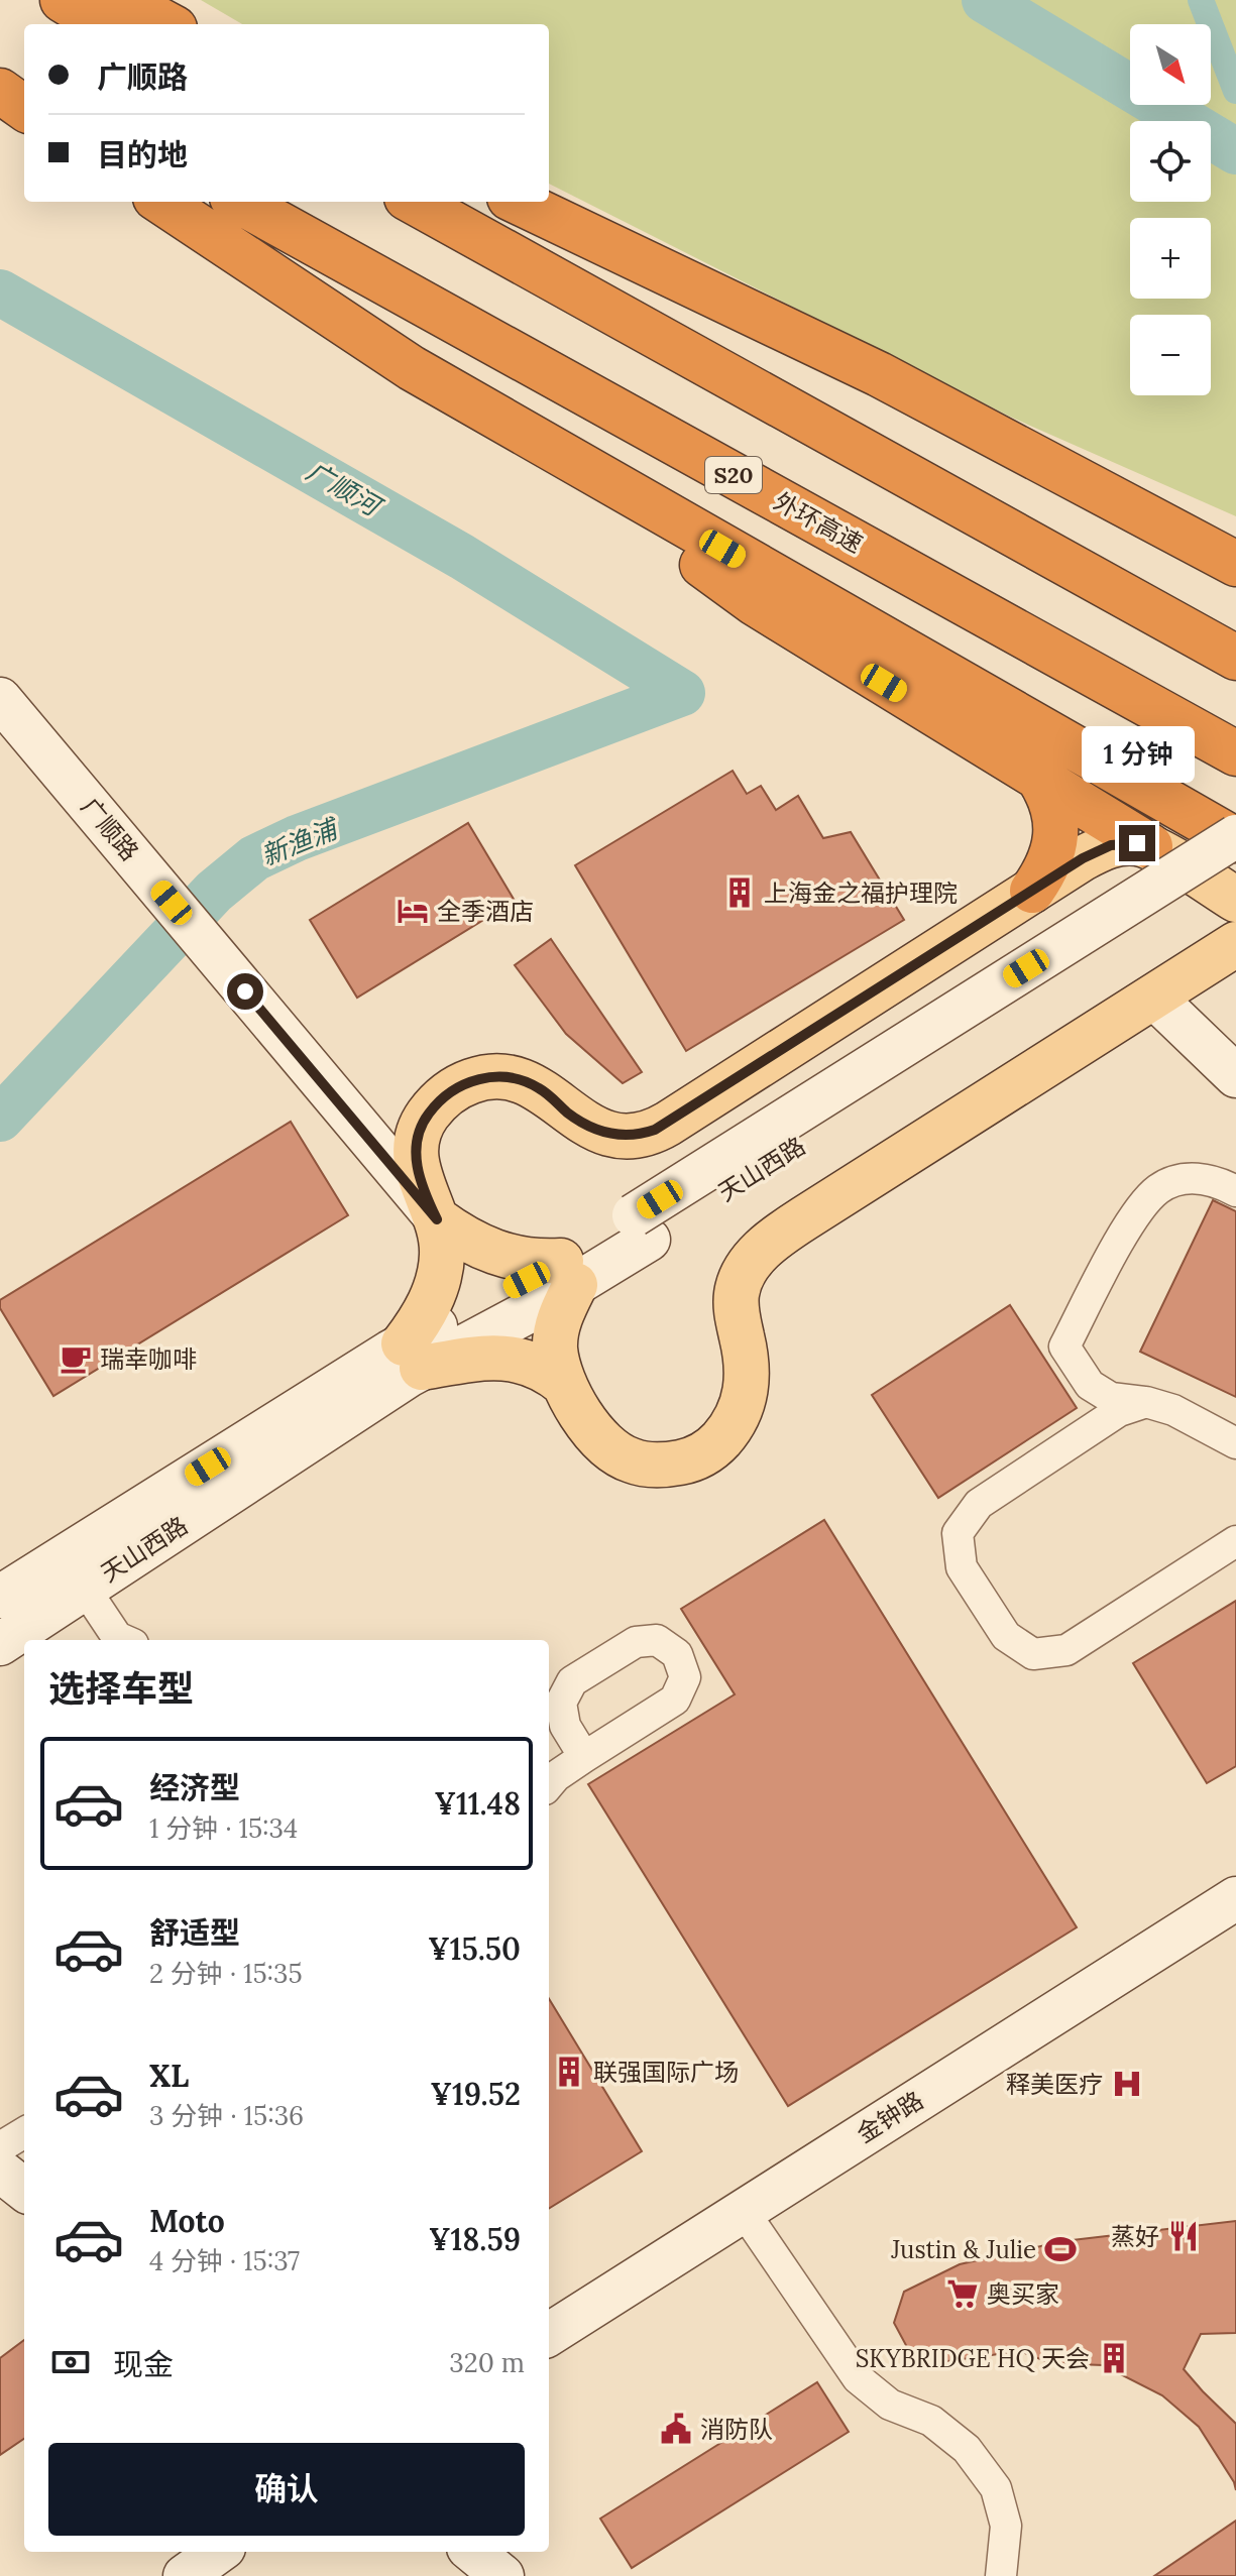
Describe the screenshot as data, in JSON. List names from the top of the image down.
{
  "streets": {
    "highway": ["S20", "外环高速"],
    "main road": ["广顺路", "天山西路", "金钟路"]
  },
  "water": ["广顺河", "新渔浦"],
  "places": {
    "building": ["上海金之福护理院", "联强国际广场", "SKYBRIDGE HQ 天会"],
    "hotel": ["全季酒店"],
    "cafe": ["瑞幸咖啡"],
    "hospital": ["释美医疗"],
    "restaurant": ["蒸好"],
    "sports": ["Justin & Julie"],
    "supermarket": ["奥买家"],
    "public building": ["消防队"]
  },
  "north": "bottom right",
  "page": {
    "map_buttons": ["+", "−"],
    "banner": ["广顺路", "目的地"],
    "bubble": "1 分钟",
    "heading": "选择车型",
    "list": [
      {
        "name": "经济型",
        "note": "1 分钟 · 15:34",
        "value": "¥11.48"
      },
      {
        "name": "舒适型",
        "note": "2 分钟 · 15:35",
        "value": "¥15.50"
      },
      {
        "name": "XL",
        "note": "3 分钟 · 15:36",
        "value": "¥19.52"
      },
      {
        "name": "Moto",
        "note": "4 分钟 · 15:37",
        "value": "¥18.59"
      }
    ],
    "pay": ["现金", "320 m"],
    "buttons": "确认"
  }
}
